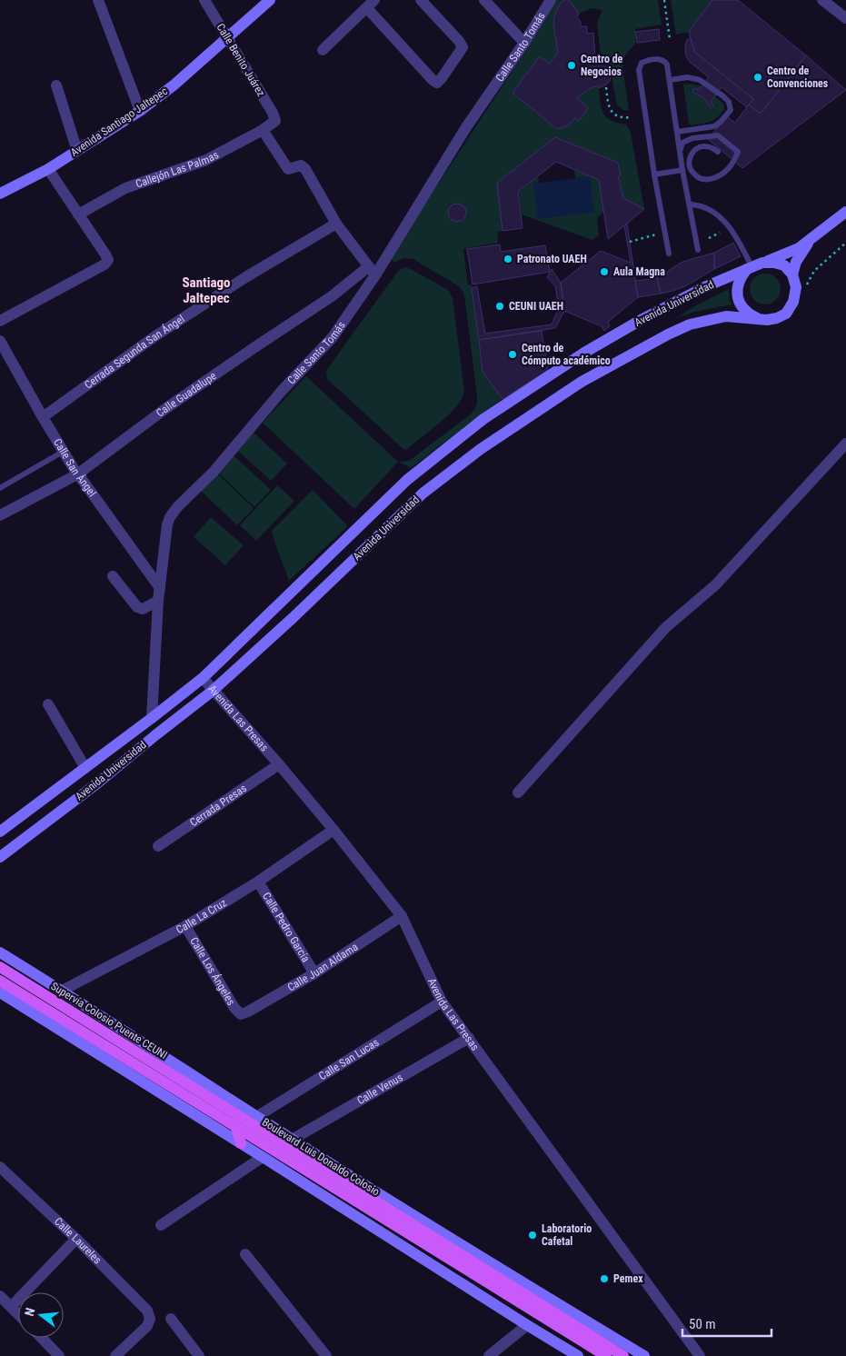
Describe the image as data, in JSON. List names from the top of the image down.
{
  "streets": {
    "main road": ["Supervía Colosio Puente CEUNI"],
    "street": [
      "Calle Santo Tomás",
      "Calle Benito Juárez",
      "Avenida Santiago Jaltepec",
      "Callejón Las Palmas",
      "Avenida Universidad",
      "Cerrada Segunda San Ángel",
      "Calle Guadalupe",
      "Calle San Ángel",
      "Avenida Las Presas",
      "Cerrada Presas",
      "Calle La Cruz",
      "Calle Pedro García",
      "Calle Juan Aldama",
      "Calle Los Ángeles",
      "Calle San Lucas",
      "Calle Venus",
      "Boulevard Luis Donaldo Colosio",
      "Calle Laureles"
    ]
  },
  "crossings": [
    ["Calle Santo Tomás", "Avenida Universidad"],
    ["Calle Santo Tomás", "Calle Guadalupe"],
    ["Calle Santo Tomás", "Calle San Ángel"],
    ["Calle Benito Juárez", "Avenida Santiago Jaltepec"],
    ["Calle Benito Juárez", "Callejón Las Palmas"],
    ["Avenida Universidad", "Avenida Las Presas"],
    ["Cerrada Segunda San Ángel", "Calle San Ángel"],
    ["Calle Guadalupe", "Calle San Ángel"],
    ["Avenida Las Presas", "Cerrada Presas"],
    ["Avenida Las Presas", "Calle La Cruz"],
    ["Avenida Las Presas", "Calle Juan Aldama"],
    ["Avenida Las Presas", "Calle San Lucas"],
    ["Avenida Las Presas", "Calle Venus"],
    ["Calle La Cruz", "Calle Pedro García"],
    ["Calle La Cruz", "Calle Los Ángeles"],
    ["Calle La Cruz", "Boulevard Luis Donaldo Colosio"],
    ["Calle Pedro García", "Calle Juan Aldama"],
    ["Calle Juan Aldama", "Calle Los Ángeles"],
    ["Calle San Lucas", "Boulevard Luis Donaldo Colosio"],
    ["Calle Venus", "Boulevard Luis Donaldo Colosio"]
  ],
  "districts": ["Santiago Jaltepec"],
  "places": [
    "Centro de Negocios",
    "Centro de Convenciones",
    "Patronato UAEH",
    "Aula Magna",
    "CEUNI UAEH",
    "Centro de Cómputo académico",
    "Laboratorio Cafetal",
    "Pemex"
  ],
  "scale_bar": "50 m",
  "north": "left"
}
